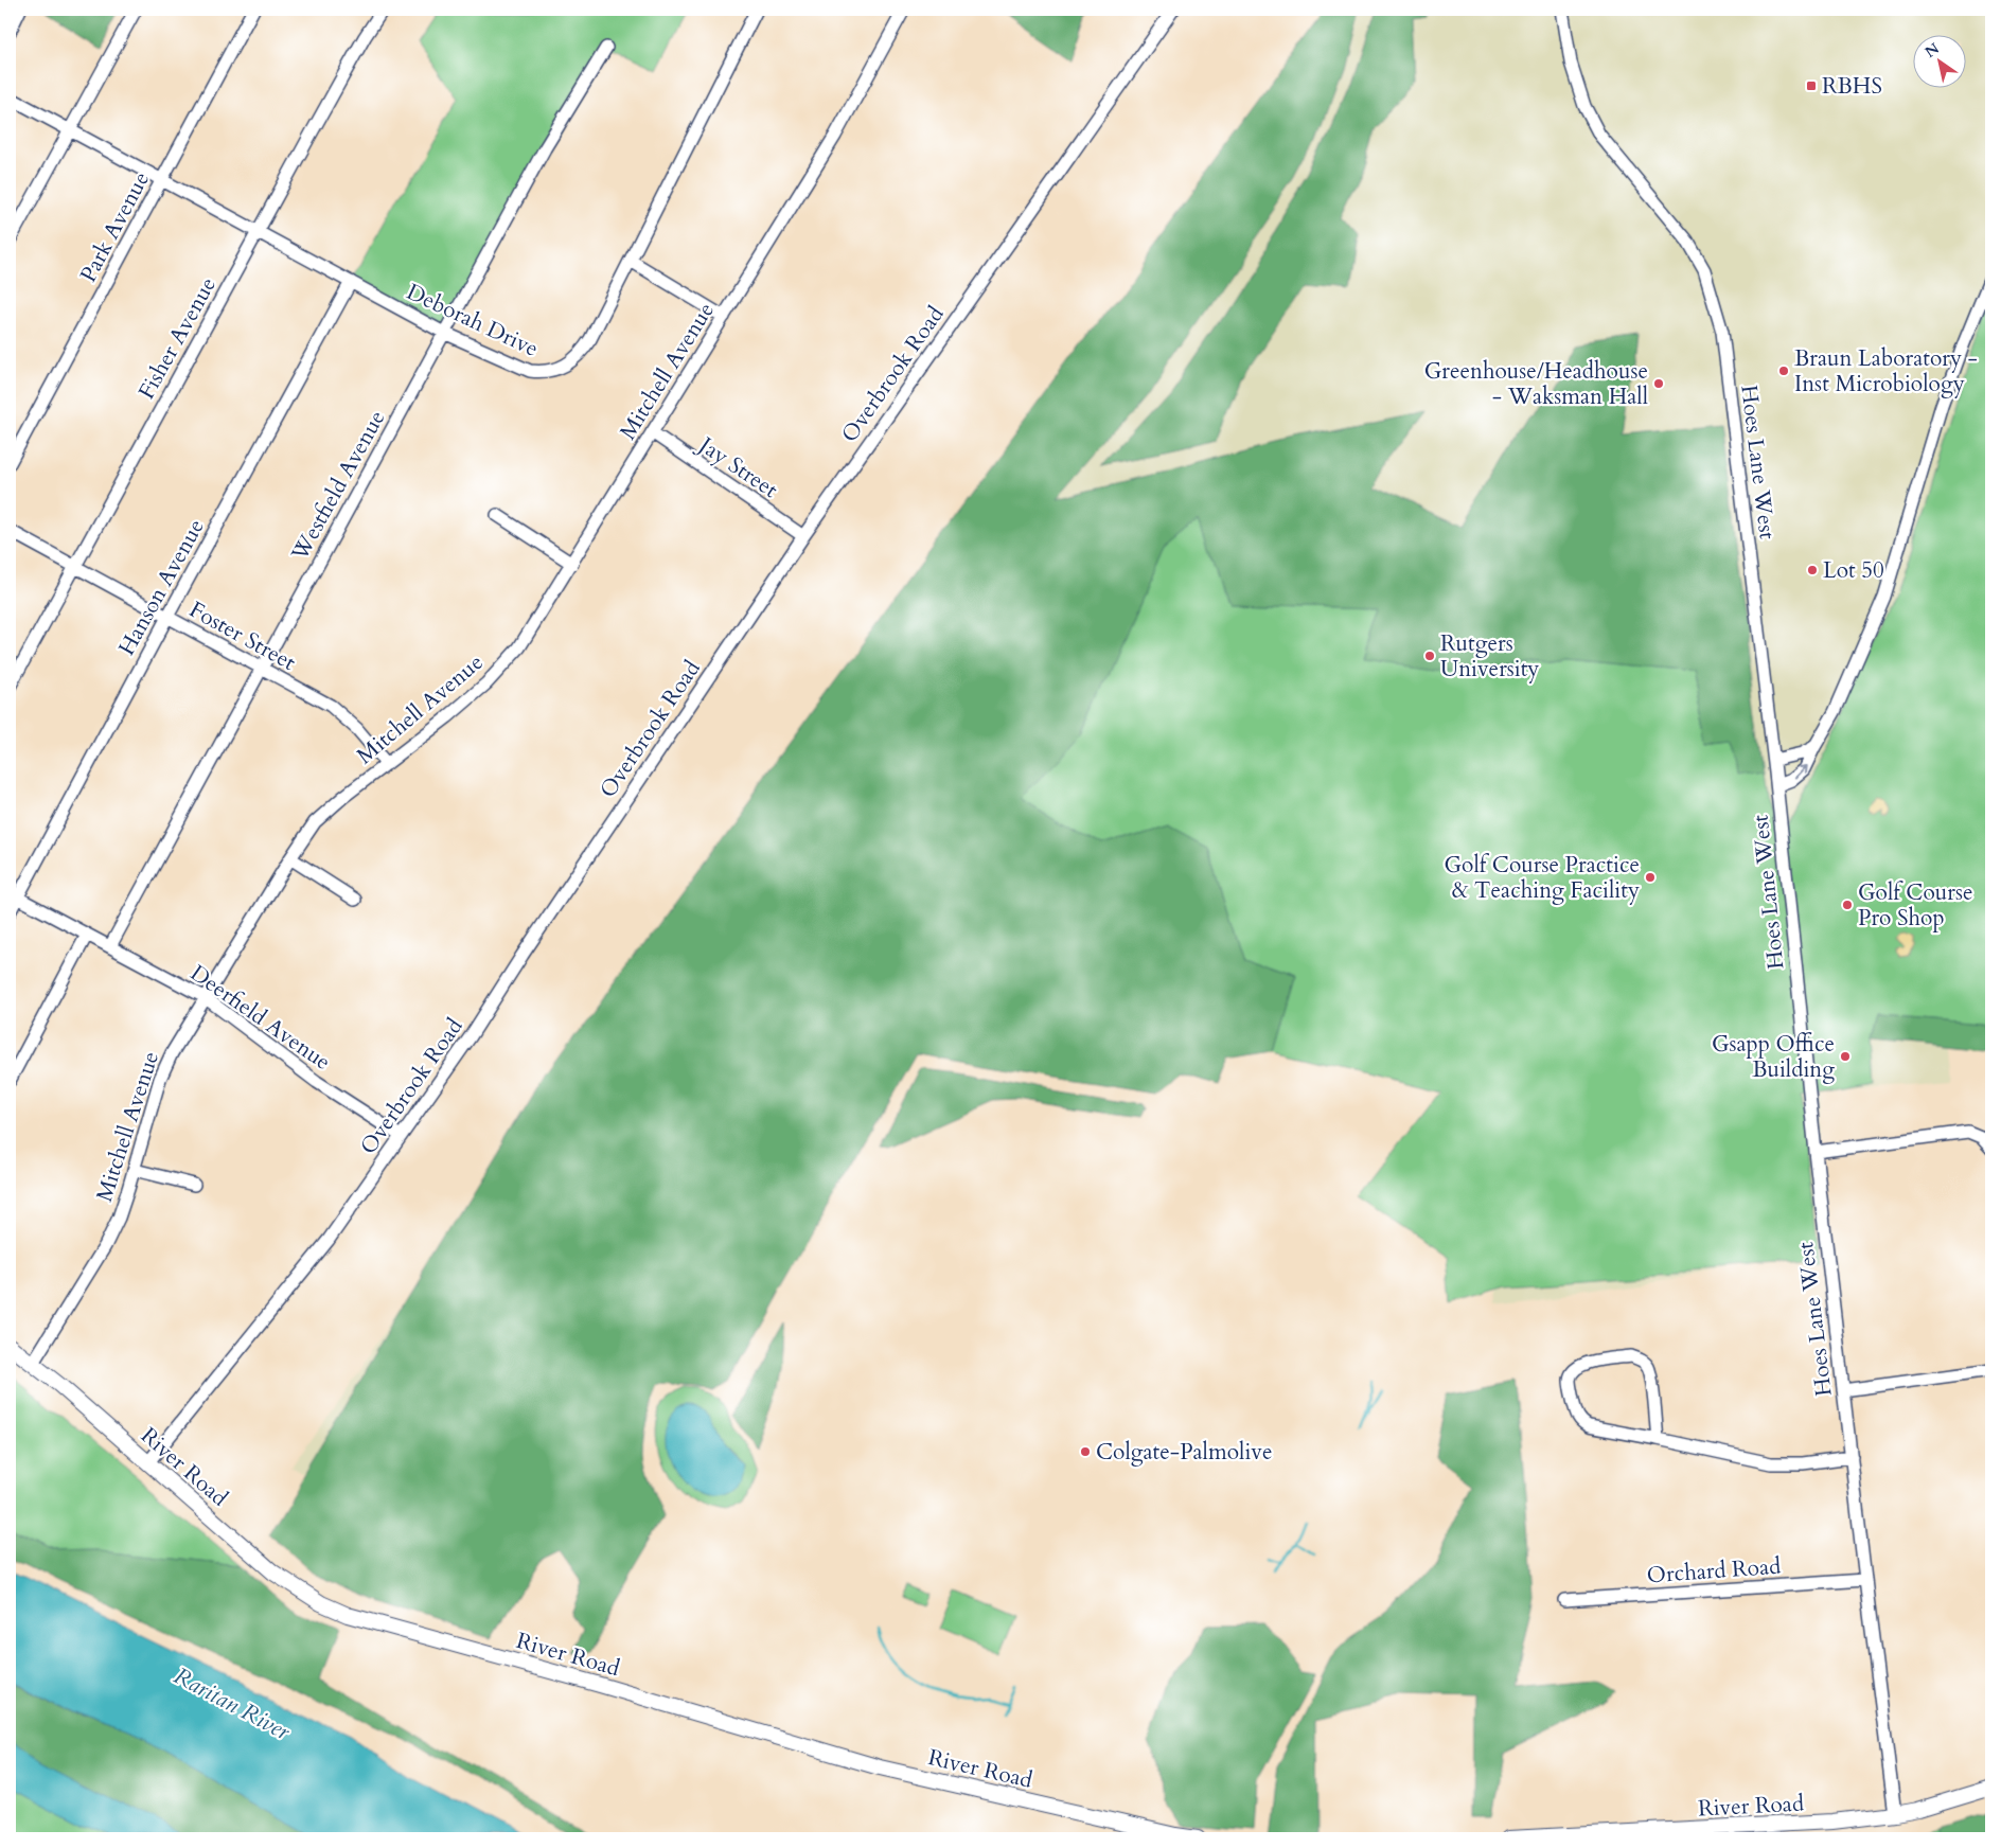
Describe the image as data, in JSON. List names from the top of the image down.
{
  "streets": {
    "main road": ["River Road"],
    "street": [
      "Park Avenue",
      "Deborah Drive",
      "Fisher Avenue",
      "Mitchell Avenue",
      "Overbrook Road",
      "Hoes Lane West",
      "Jay Street",
      "Westfield Avenue",
      "Hanson Avenue",
      "Foster Street",
      "Deerfield Avenue",
      "Orchard Road"
    ]
  },
  "crossings": [
    ["Park Avenue", "Deborah Drive"],
    ["Deborah Drive", "Fisher Avenue"],
    ["Deborah Drive", "Westfield Avenue"],
    ["Deborah Drive", "Hanson Avenue"],
    ["Fisher Avenue", "Foster Street"],
    ["Mitchell Avenue", "Jay Street"],
    ["Mitchell Avenue", "Foster Street"],
    ["Mitchell Avenue", "Deerfield Avenue"],
    ["Mitchell Avenue", "River Road"],
    ["Overbrook Road", "Jay Street"],
    ["Overbrook Road", "Deerfield Avenue"],
    ["Overbrook Road", "River Road"],
    ["Hoes Lane West", "River Road"],
    ["Hoes Lane West", "Orchard Road"],
    ["Westfield Avenue", "Foster Street"],
    ["Westfield Avenue", "Deerfield Avenue"],
    ["Hanson Avenue", "Foster Street"],
    ["Hanson Avenue", "Deerfield Avenue"]
  ],
  "water": ["Raritan River"],
  "places": {
    "transit": ["RBHS"],
    "other": [
      "Braun Laboratory - Inst Microbiology",
      "Greenhouse/Headhouse - Waksman Hall",
      "Lot 50",
      "Rutgers University",
      "Golf Course Practice & Teaching Facility",
      "Golf Course Pro Shop",
      "Gsapp Office Building",
      "Colgate-Palmolive"
    ]
  },
  "north": "top left"
}
